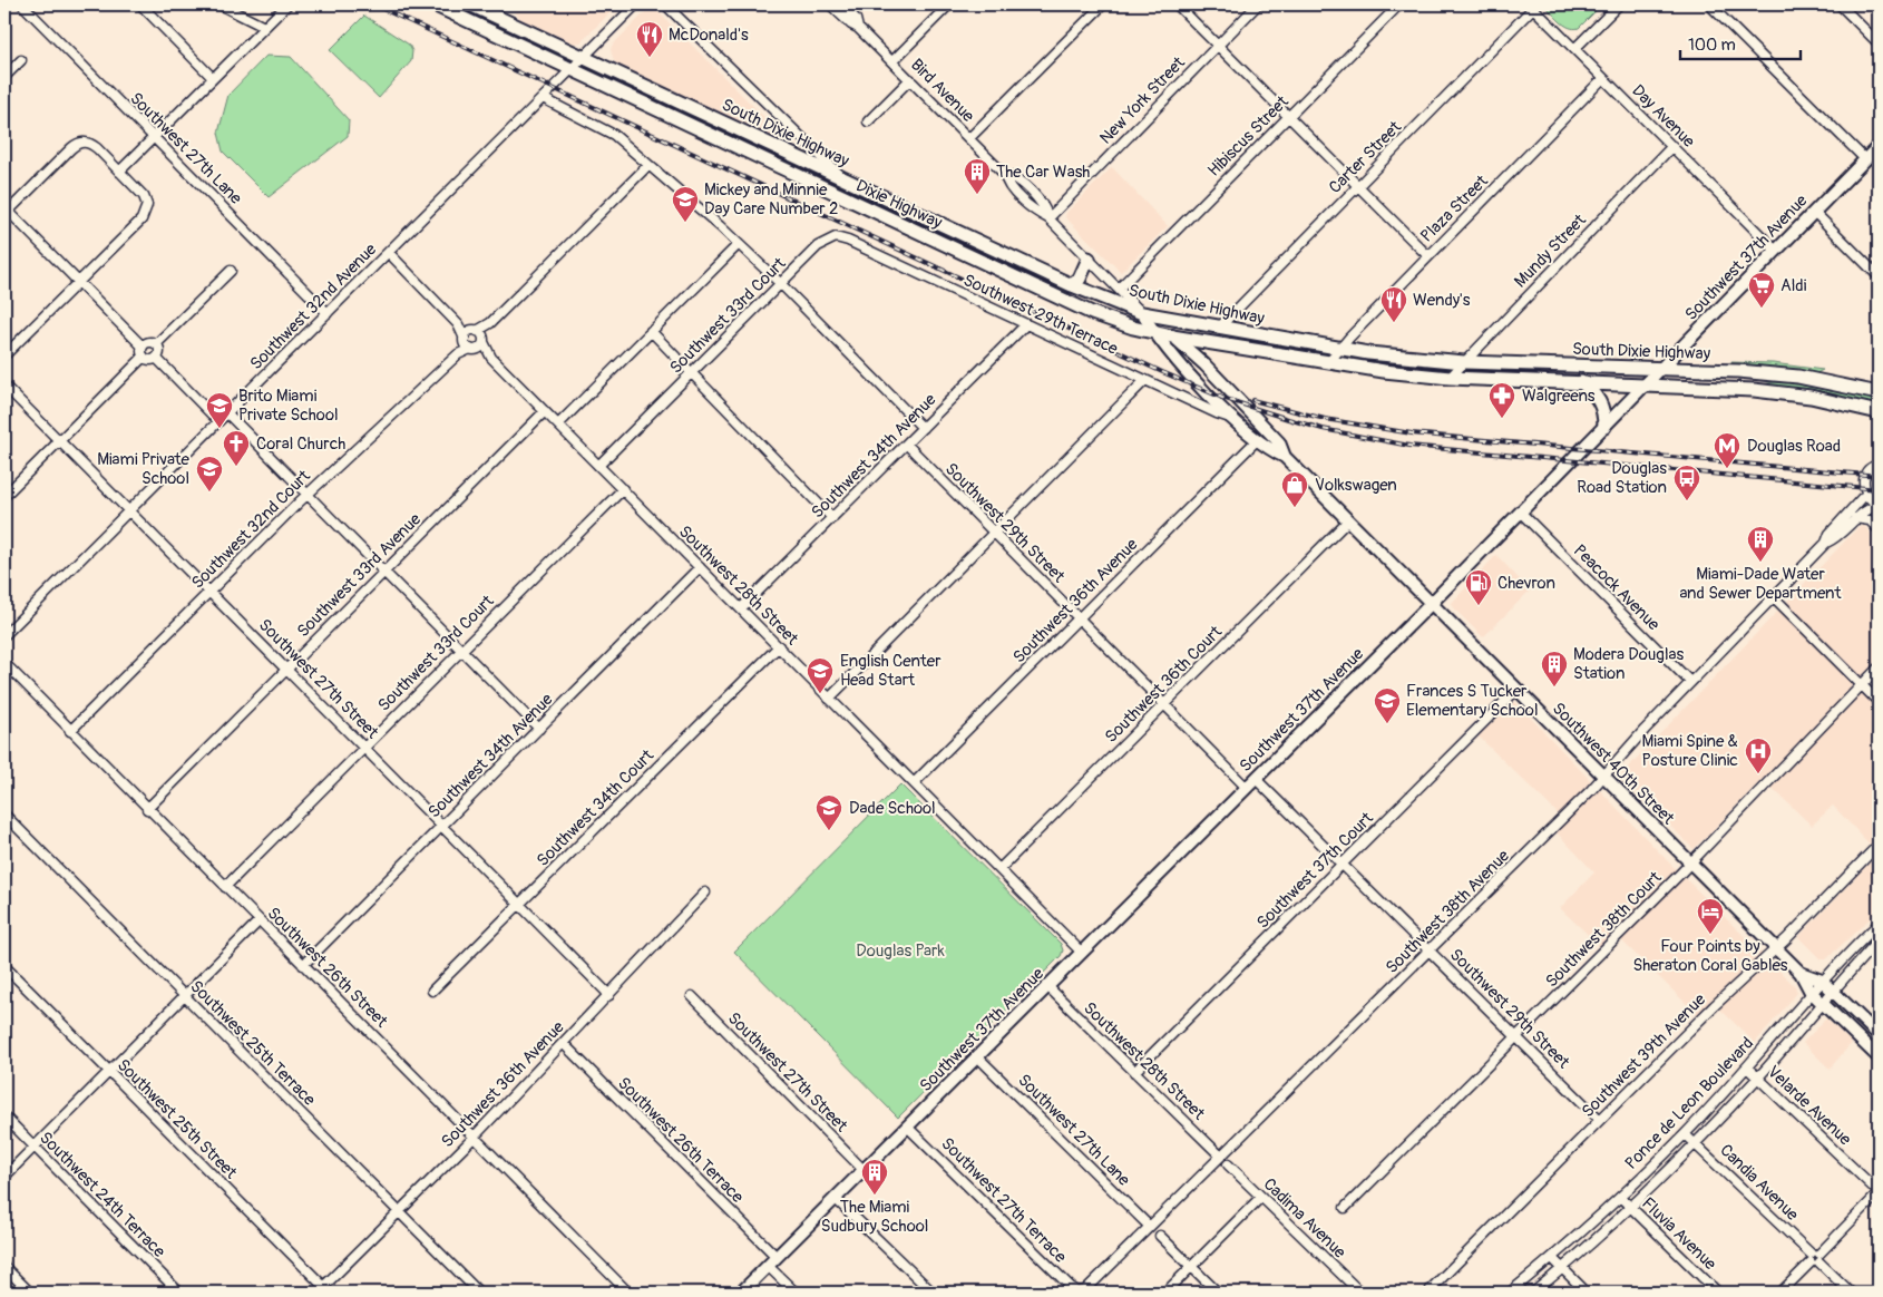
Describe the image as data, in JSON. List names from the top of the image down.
{
  "streets": {
    "highway": ["South Dixie Highway", "Dixie Highway"],
    "main road": ["Southwest 37th Avenue", "Southwest 40th Street"],
    "street": [
      "Bird Avenue",
      "New York Street",
      "Day Avenue",
      "Hibiscus Street",
      "Southwest 27th Lane",
      "Carter Street",
      "Plaza Street",
      "Mundy Street",
      "Southwest 32nd Avenue",
      "Southwest 29th Terrace",
      "Southwest 33rd Court",
      "Southwest 34th Avenue",
      "Southwest 29th Street",
      "Southwest 32nd Court",
      "Southwest 33rd Avenue",
      "Southwest 28th Street",
      "Peacock Avenue",
      "Southwest 36th Avenue",
      "Southwest 27th Street",
      "Southwest 36th Court",
      "Southwest 34th Court",
      "Southwest 37th Court",
      "Southwest 38th Avenue",
      "Southwest 38th Court",
      "Southwest 26th Street",
      "Southwest 25th Terrace",
      "Southwest 39th Avenue",
      "Ponce de Leon Boulevard",
      "Velarde Avenue",
      "Southwest 25th Street",
      "Southwest 26th Terrace",
      "Candia Avenue",
      "Southwest 24th Terrace",
      "Southwest 27th Terrace",
      "Cadima Avenue",
      "Fluvia Avenue"
    ]
  },
  "crossings": [
    ["Bird Avenue", "New York Street"],
    ["Bird Avenue", "South Dixie Highway"],
    ["Bird Avenue", "Hibiscus Street"],
    ["Bird Avenue", "Southwest 40th Street"],
    ["Day Avenue", "Carter Street"],
    ["Day Avenue", "Plaza Street"],
    ["Day Avenue", "Mundy Street"],
    ["Day Avenue", "Southwest 37th Avenue"],
    ["South Dixie Highway", "Carter Street"],
    ["South Dixie Highway", "Dixie Highway"],
    ["South Dixie Highway", "Plaza Street"],
    ["South Dixie Highway", "Mundy Street"],
    ["South Dixie Highway", "Southwest 37th Avenue"],
    ["South Dixie Highway", "Southwest 32nd Avenue"],
    ["South Dixie Highway", "Southwest 40th Street"],
    ["Southwest 27th Lane", "Southwest 37th Avenue"],
    ["Southwest 27th Lane", "Southwest 32nd Avenue"],
    ["Southwest 27th Lane", "Southwest 38th Avenue"],
    ["Dixie Highway", "Southwest 32nd Avenue"],
    ["Dixie Highway", "Southwest 40th Street"],
    ["Southwest 37th Avenue", "Southwest 29th Street"],
    ["Southwest 37th Avenue", "Southwest 28th Street"],
    ["Southwest 37th Avenue", "Peacock Avenue"],
    ["Southwest 37th Avenue", "Southwest 27th Street"],
    ["Southwest 37th Avenue", "Southwest 40th Street"],
    ["Southwest 37th Avenue", "Southwest 26th Terrace"],
    ["Southwest 37th Avenue", "Southwest 27th Terrace"],
    ["Southwest 32nd Avenue", "Southwest 27th Street"],
    ["Southwest 29th Terrace", "Southwest 33rd Court"],
    ["Southwest 29th Terrace", "Southwest 34th Avenue"],
    ["Southwest 29th Terrace", "Southwest 40th Street"],
    ["Southwest 33rd Court", "Southwest 28th Street"],
    ["Southwest 33rd Court", "Southwest 27th Street"],
    ["Southwest 33rd Court", "Southwest 26th Street"],
    ["Southwest 34th Avenue", "Southwest 29th Street"],
    ["Southwest 34th Avenue", "Southwest 28th Street"],
    ["Southwest 34th Avenue", "Southwest 27th Street"],
    ["Southwest 34th Avenue", "Southwest 26th Street"],
    ["Southwest 29th Street", "Southwest 36th Avenue"],
    ["Southwest 29th Street", "Southwest 36th Court"],
    ["Southwest 29th Street", "Southwest 37th Court"],
    ["Southwest 29th Street", "Southwest 38th Avenue"],
    ["Southwest 29th Street", "Southwest 38th Court"],
    ["Southwest 29th Street", "Southwest 39th Avenue"],
    ["Southwest 32nd Court", "Southwest 28th Street"],
    ["Southwest 32nd Court", "Southwest 27th Street"],
    ["Southwest 32nd Court", "Southwest 26th Street"],
    ["Southwest 33rd Avenue", "Southwest 28th Street"],
    ["Southwest 33rd Avenue", "Southwest 27th Street"],
    ["Southwest 33rd Avenue", "Southwest 26th Street"],
    ["Southwest 28th Street", "Southwest 36th Avenue"],
    ["Southwest 28th Street", "Southwest 36th Court"],
    ["Southwest 28th Street", "Southwest 34th Court"],
    ["Southwest 28th Street", "Southwest 37th Court"],
    ["Southwest 28th Street", "Southwest 38th Avenue"],
    ["Peacock Avenue", "Southwest 38th Avenue"],
    ["Southwest 36th Avenue", "Southwest 27th Street"],
    ["Southwest 36th Avenue", "Southwest 40th Street"],
    ["Southwest 36th Avenue", "Southwest 26th Street"],
    ["Southwest 36th Avenue", "Southwest 25th Terrace"],
    ["Southwest 36th Avenue", "Southwest 25th Street"],
    ["Southwest 36th Avenue", "Southwest 26th Terrace"],
    ["Southwest 27th Street", "Southwest 34th Court"],
    ["Southwest 36th Court", "Southwest 40th Street"],
    ["Southwest 40th Street", "Southwest 37th Court"],
    ["Southwest 40th Street", "Southwest 38th Avenue"],
    ["Southwest 40th Street", "Southwest 38th Court"],
    ["Southwest 40th Street", "Southwest 39th Avenue"],
    ["Southwest 40th Street", "Ponce de Leon Boulevard"],
    ["Southwest 38th Avenue", "Southwest 27th Terrace"],
    ["Ponce de Leon Boulevard", "Velarde Avenue"],
    ["Ponce de Leon Boulevard", "Candia Avenue"],
    ["Ponce de Leon Boulevard", "Fluvia Avenue"]
  ],
  "parks": ["Douglas Park"],
  "places": {
    "restaurant": ["McDonald's", "Wendy's"],
    "building": [
      "The Car Wash",
      "Miami-Dade Water and Sewer Department",
      "Modera Douglas Station",
      "The Miami Sudbury School"
    ],
    "school or university": [
      "Mickey and Minnie Day Care Number 2",
      "Brito Miami Private School",
      "Miami Private School",
      "English Center Head Start",
      "Frances S Tucker Elementary School",
      "Dade School"
    ],
    "supermarket": ["Aldi"],
    "pharmacy": ["Walgreens"],
    "church": ["Coral Church"],
    "metro station": ["Douglas Road"],
    "bus stop": ["Douglas Road Station"],
    "shop": ["Volkswagen"],
    "fuel station": ["Chevron"],
    "hospital": ["Miami Spine & Posture Clinic"],
    "hotel": ["Four Points by Sheraton Coral Gables"]
  },
  "scale_bar": "100 m"
}
